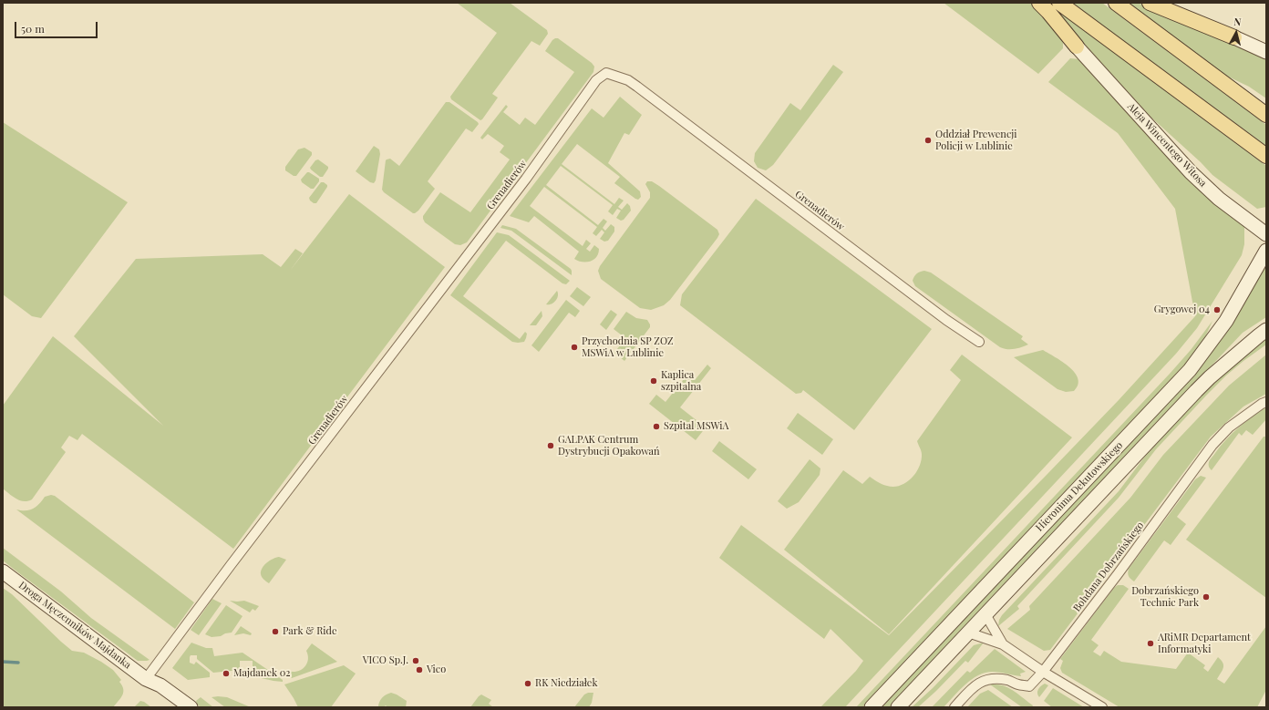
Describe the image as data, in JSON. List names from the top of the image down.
{
  "streets": {
    "street": [
      "Aleja Wincentego Witosa",
      "Grenadierów",
      "Hieronima Dekutowskiego",
      "Bohdana Dobrzańskiego",
      "Droga Męczenników Majdanka"
    ]
  },
  "crossings": [
    ["Grenadierów", "Droga Męczenników Majdanka"]
  ],
  "places": [
    "Oddział Prewencji Policji w Lublinie",
    "Grygowej 04",
    "Przychodnia SP ZOZ MSWiA w Lublinie",
    "Kaplica szpitalna",
    "Szpital MSWiA",
    "GALPAK Centrum Dystrybucji Opakowań",
    "Dobrzańskiego Technic Park",
    "Park & Ride",
    "ARiMR Departament Informatyki",
    "VICO Sp.J.",
    "Vico",
    "Majdanek 02",
    "RK Niedziałek"
  ],
  "scale_bar": "50 m",
  "north": "top"
}
